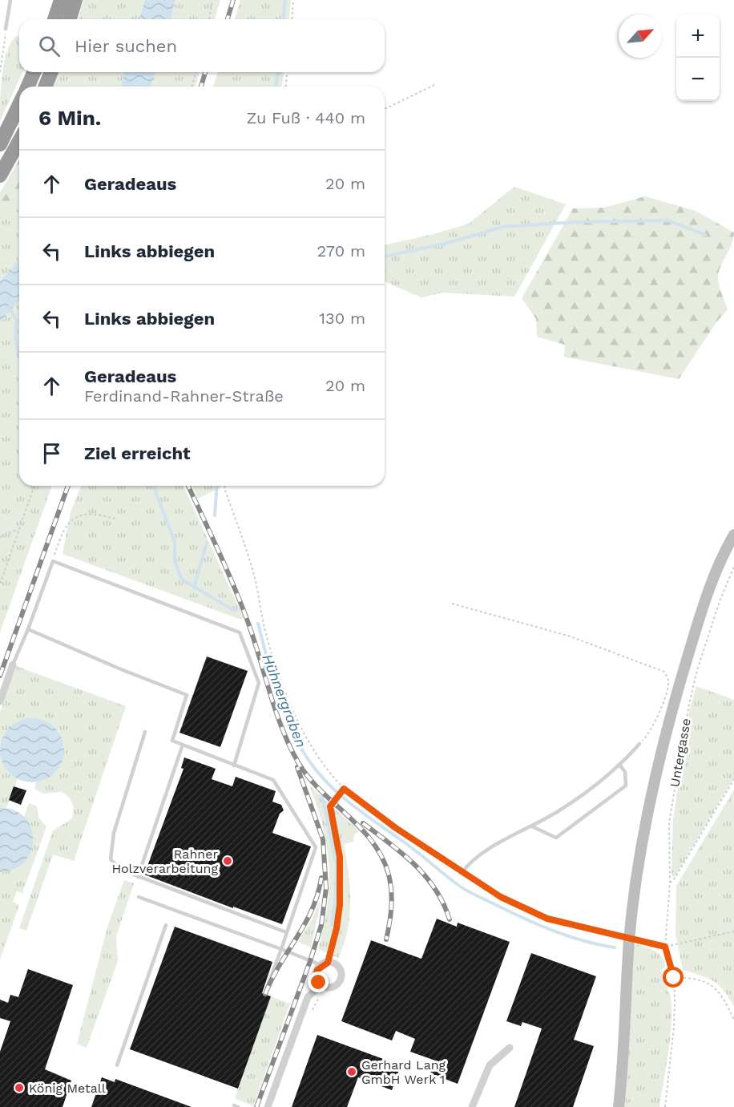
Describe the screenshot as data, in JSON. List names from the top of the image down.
{
  "streets": {
    "path": ["Untergasse"]
  },
  "water": ["Hühnergraben"],
  "places": ["Rahner Holzverarbeitung", "Gerhard Lang GmbH Werk 1", "König Metall"],
  "north": "top right",
  "page": {
    "map_buttons": ["+", "−"],
    "search": "Hier suchen",
    "heading": ["6 Min.", "Zu Fuß · 440 m"],
    "list": [
      ["Geradeaus", "20 m"],
      ["Links abbiegen", "270 m"],
      ["Links abbiegen", "130 m"],
      ["Geradeaus", "Ferdinand-Rahner-Straße", "20 m"],
      "Ziel erreicht"
    ]
  }
}
